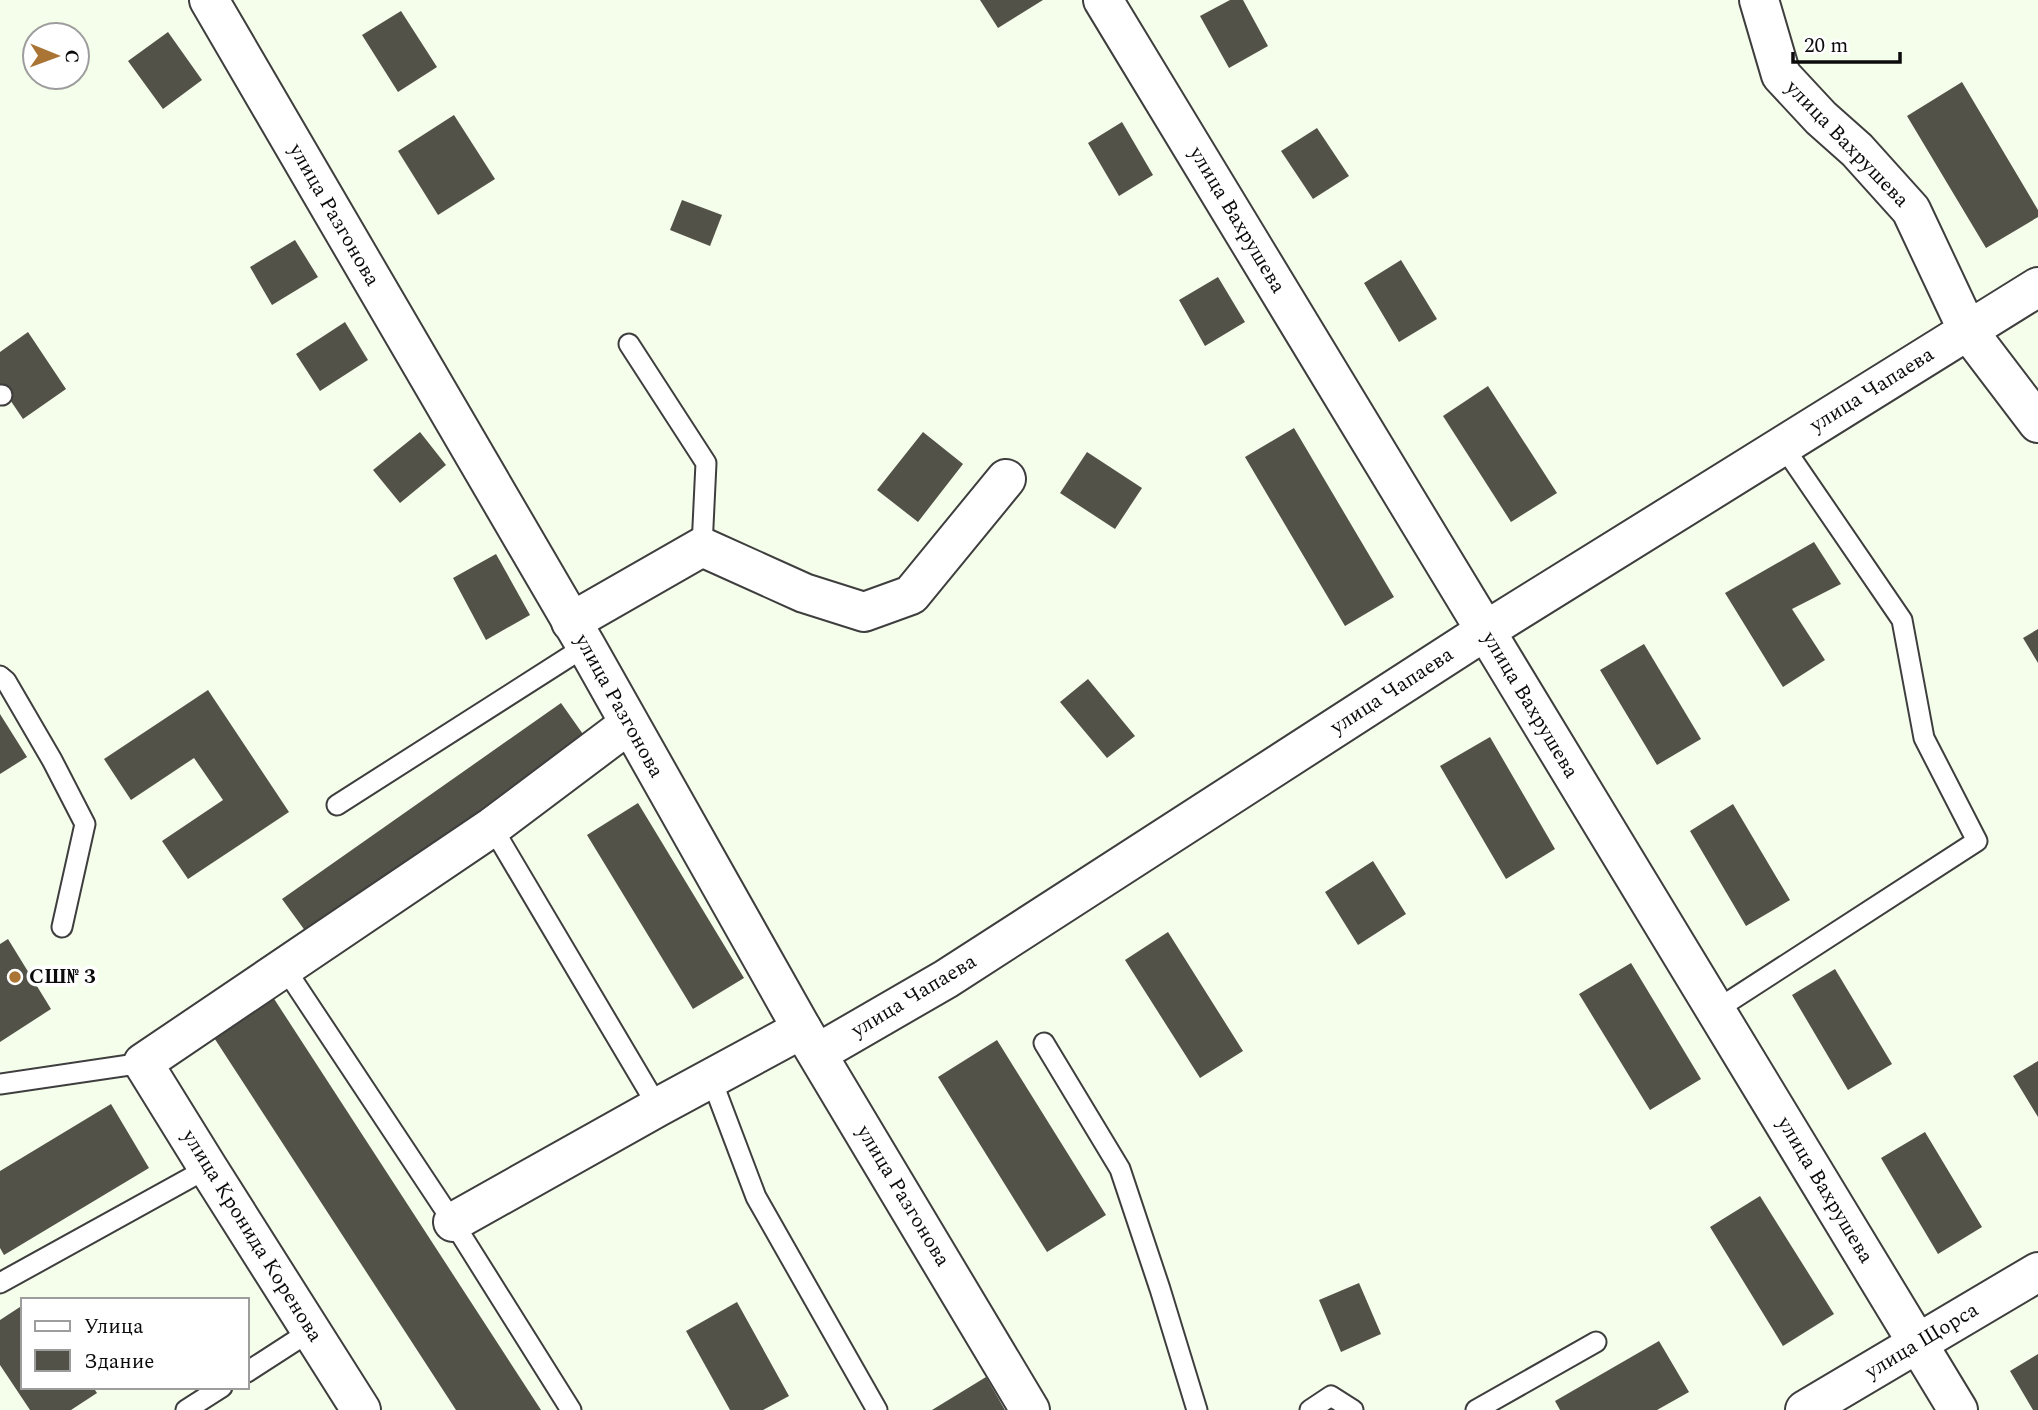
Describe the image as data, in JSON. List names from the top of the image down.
{
  "streets": {
    "street": [
      "улица Вахрушева",
      "улица Разгонова",
      "улица Чапаева",
      "улица Кронида Коренова",
      "улица Щорса"
    ]
  },
  "crossings": [
    ["улица Вахрушева", "улица Чапаева"],
    ["улица Вахрушева", "улица Щорса"],
    ["улица Разгонова", "улица Чапаева"]
  ],
  "places": ["СШ№ 3"],
  "legend": ["Улица", "Здание"],
  "scale_bar": "20 m",
  "north": "right"
}
